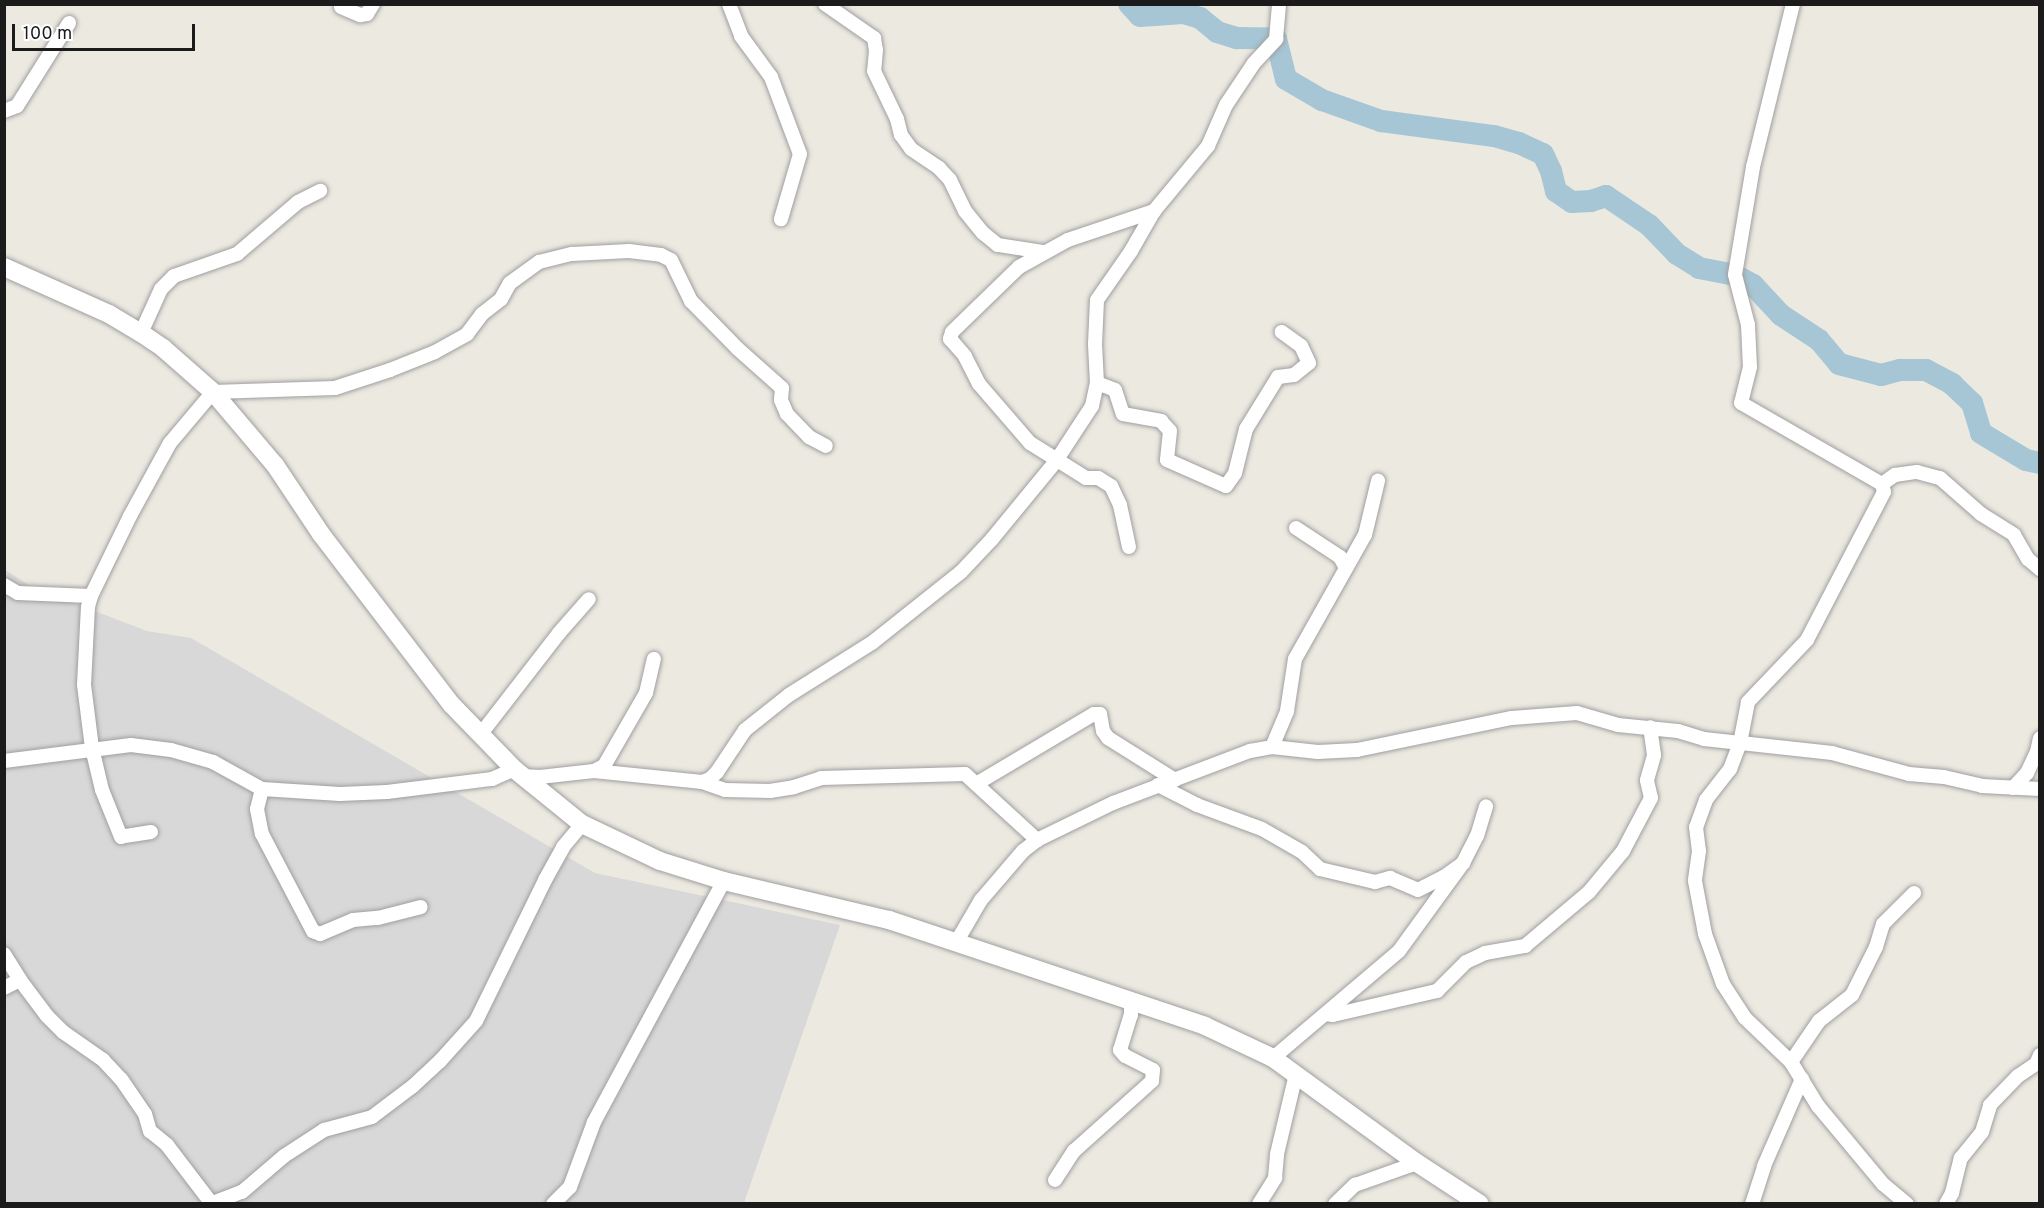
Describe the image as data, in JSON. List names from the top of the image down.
{
  "scale_bar": "100 m"
}
